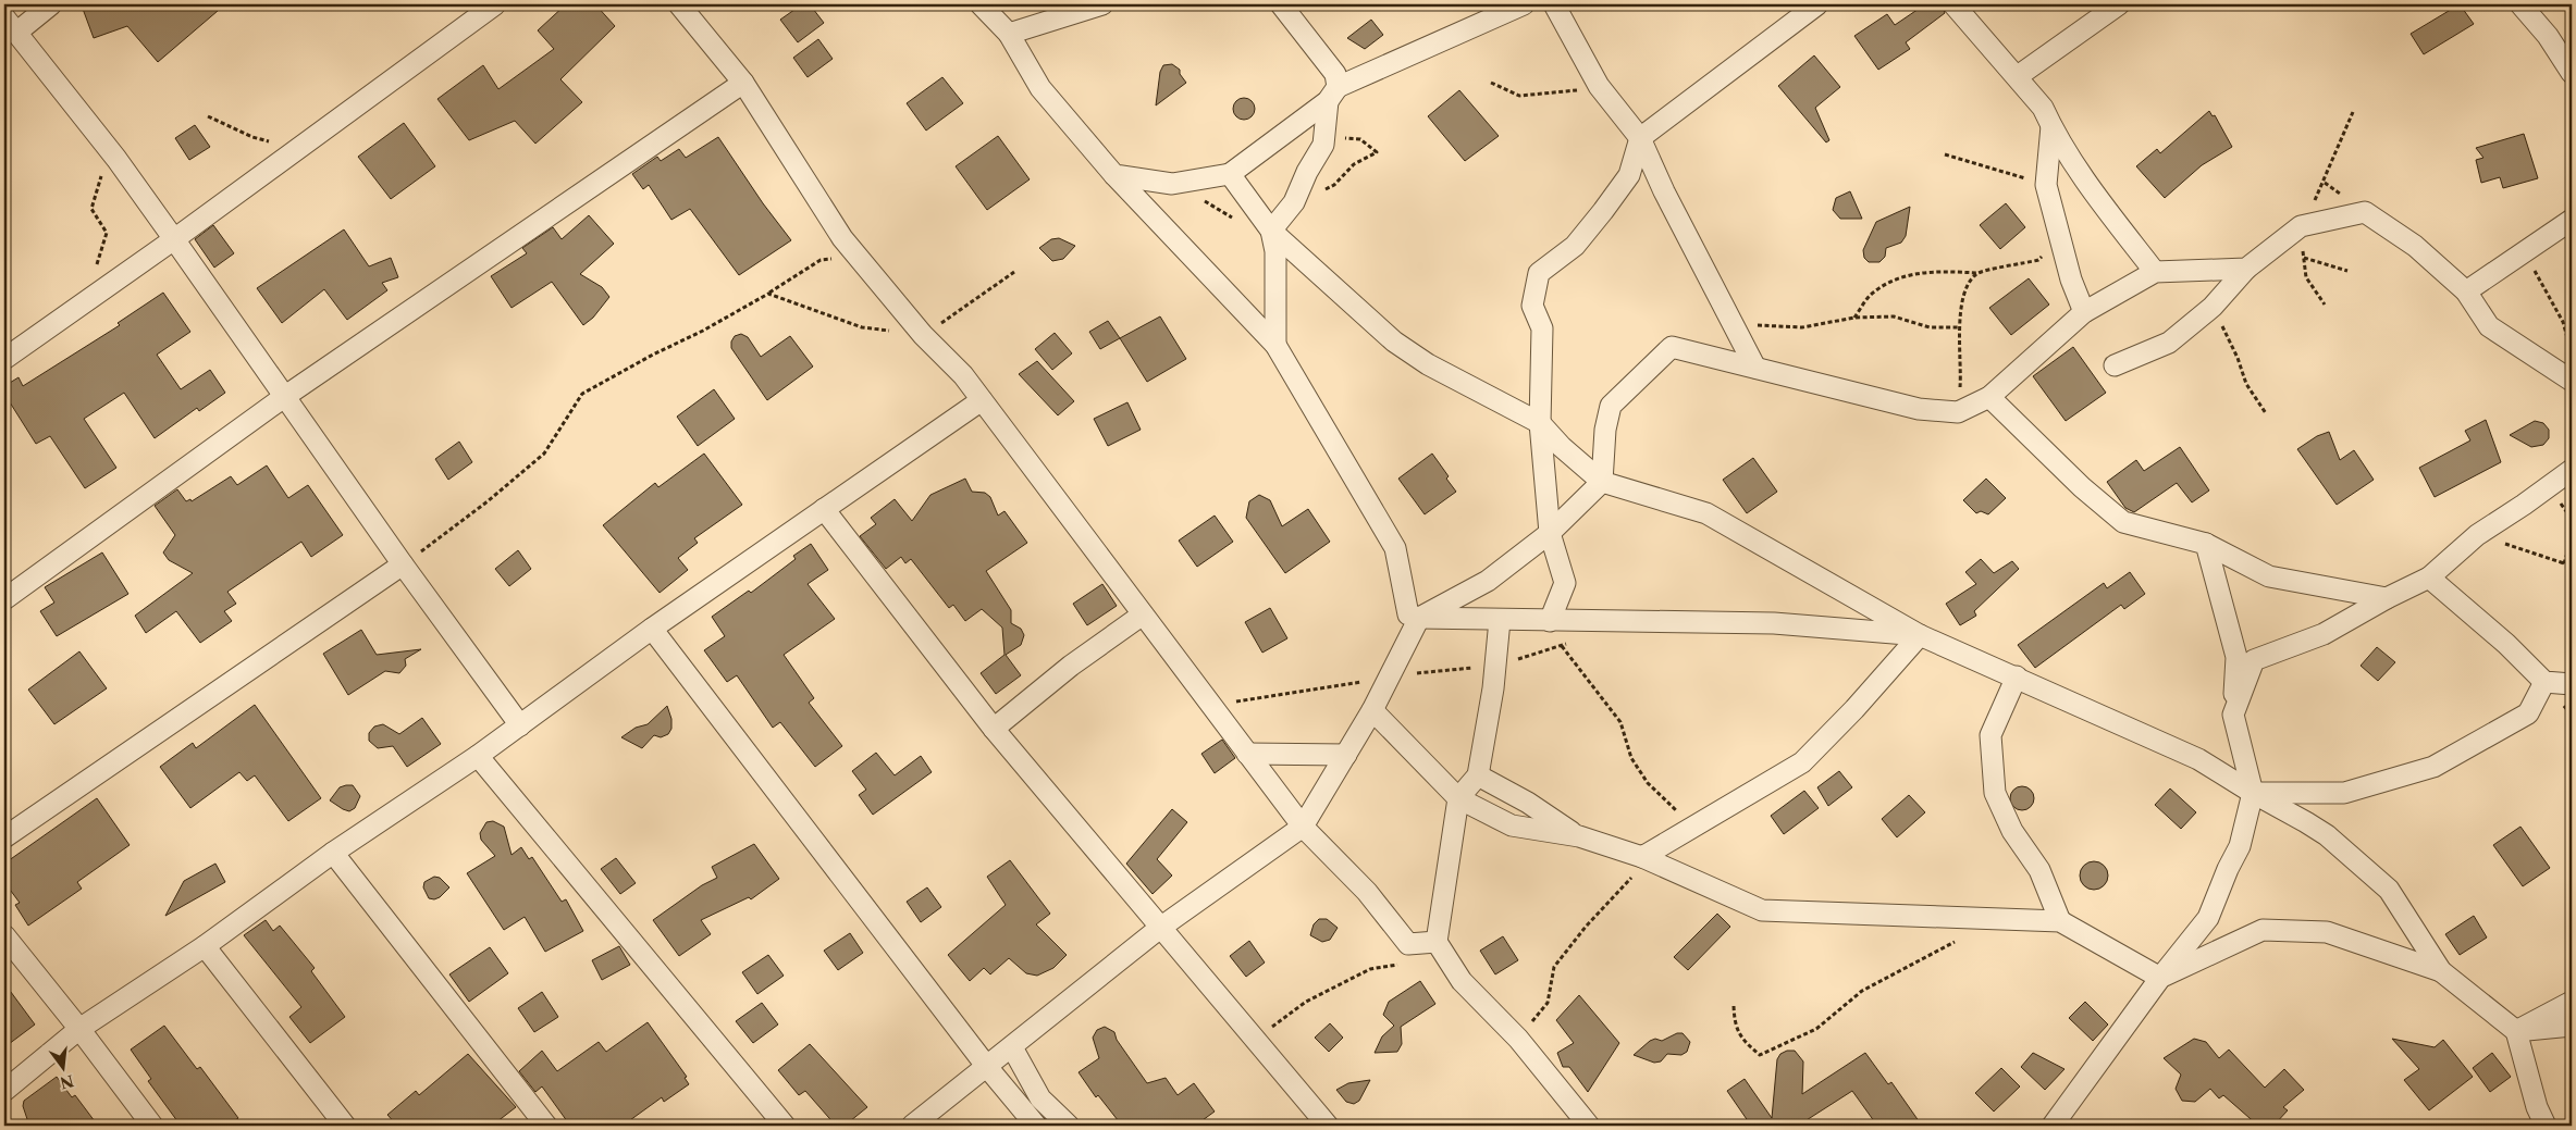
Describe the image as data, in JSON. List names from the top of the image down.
{
  "north": "bottom"
}
